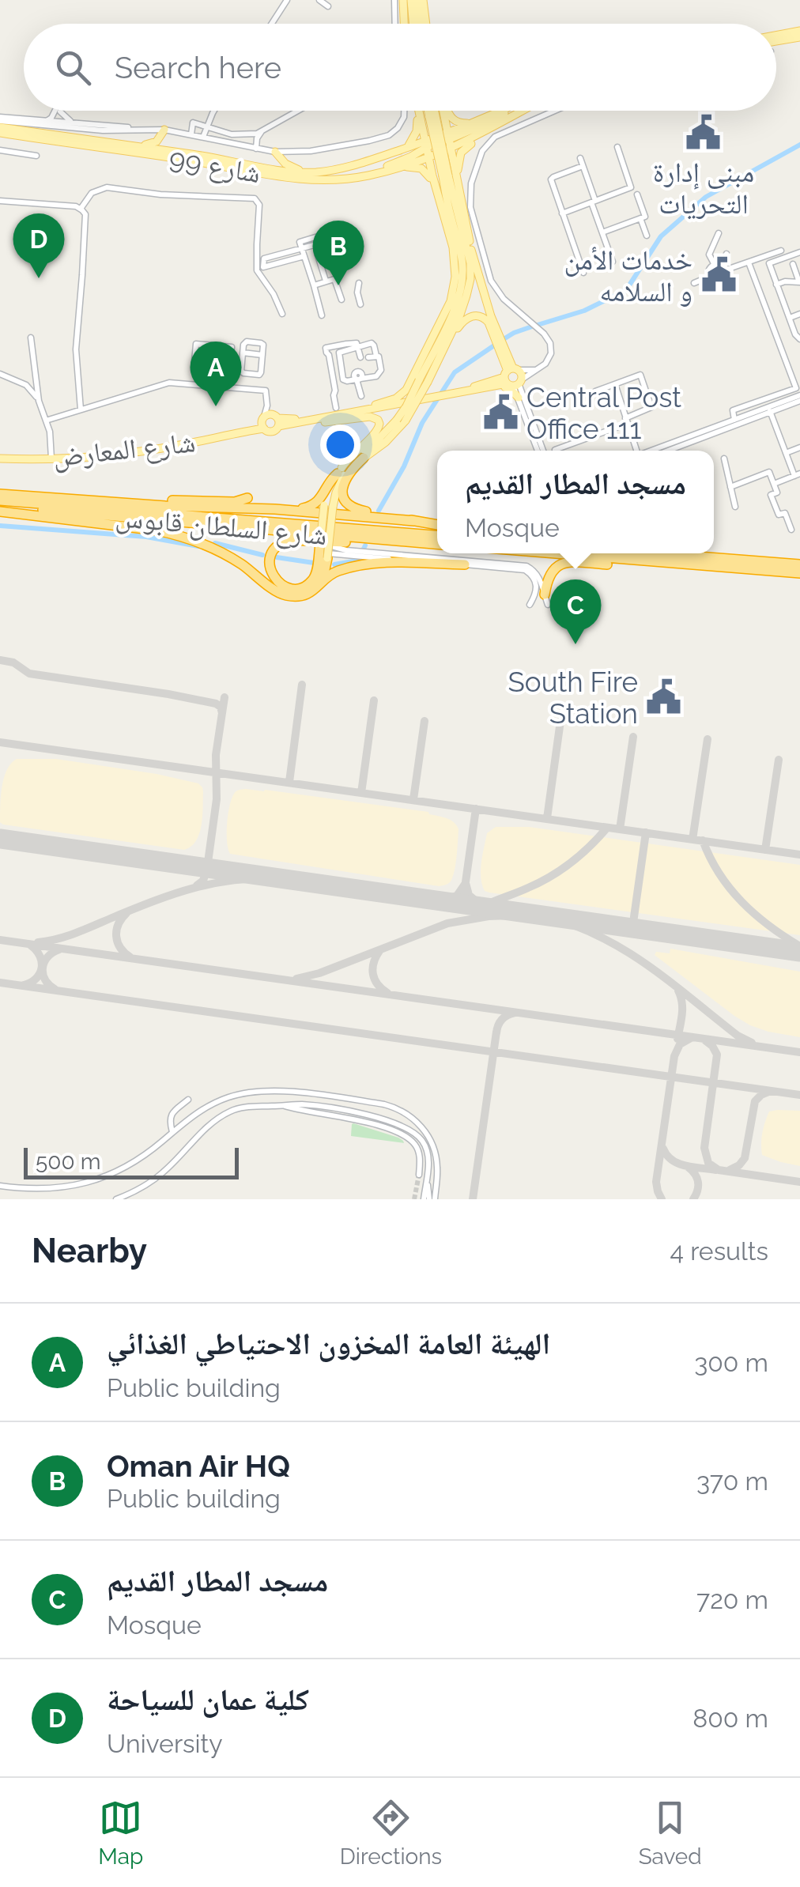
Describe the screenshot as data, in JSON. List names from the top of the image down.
{
  "streets": {
    "highway": ["شارع السلطان قابوس"],
    "main road": ["99 شارع", "شارع المعارض"]
  },
  "places": {
    "public building": [
      "مبنى إدارة التحريات",
      "خدمات الأمن و السلامه",
      "Central Post Office 111",
      "South Fire Station"
    ]
  },
  "scale_bar": "500 m",
  "page": {
    "search": "Search here",
    "pins": [
      "D",
      "B",
      "A",
      "C"
    ],
    "popup": ["مسجد المطار القديم", "Mosque"],
    "scale": "500 m",
    "heading": ["Nearby", "4 results"],
    "list": [
      {
        "mark": "A",
        "name": "الهيئة العامة المخزون الاحتياطي الغذائي",
        "note": "Public building",
        "value": "300 m"
      },
      {
        "mark": "B",
        "name": "Oman Air HQ",
        "note": "Public building",
        "value": "370 m"
      },
      {
        "mark": "C",
        "name": "مسجد المطار القديم",
        "note": "Mosque",
        "value": "720 m"
      },
      {
        "mark": "D",
        "name": "كلية عمان للسياحة",
        "note": "University",
        "value": "800 m"
      }
    ],
    "nav": ["Map", "Directions", "Saved"]
  }
}
